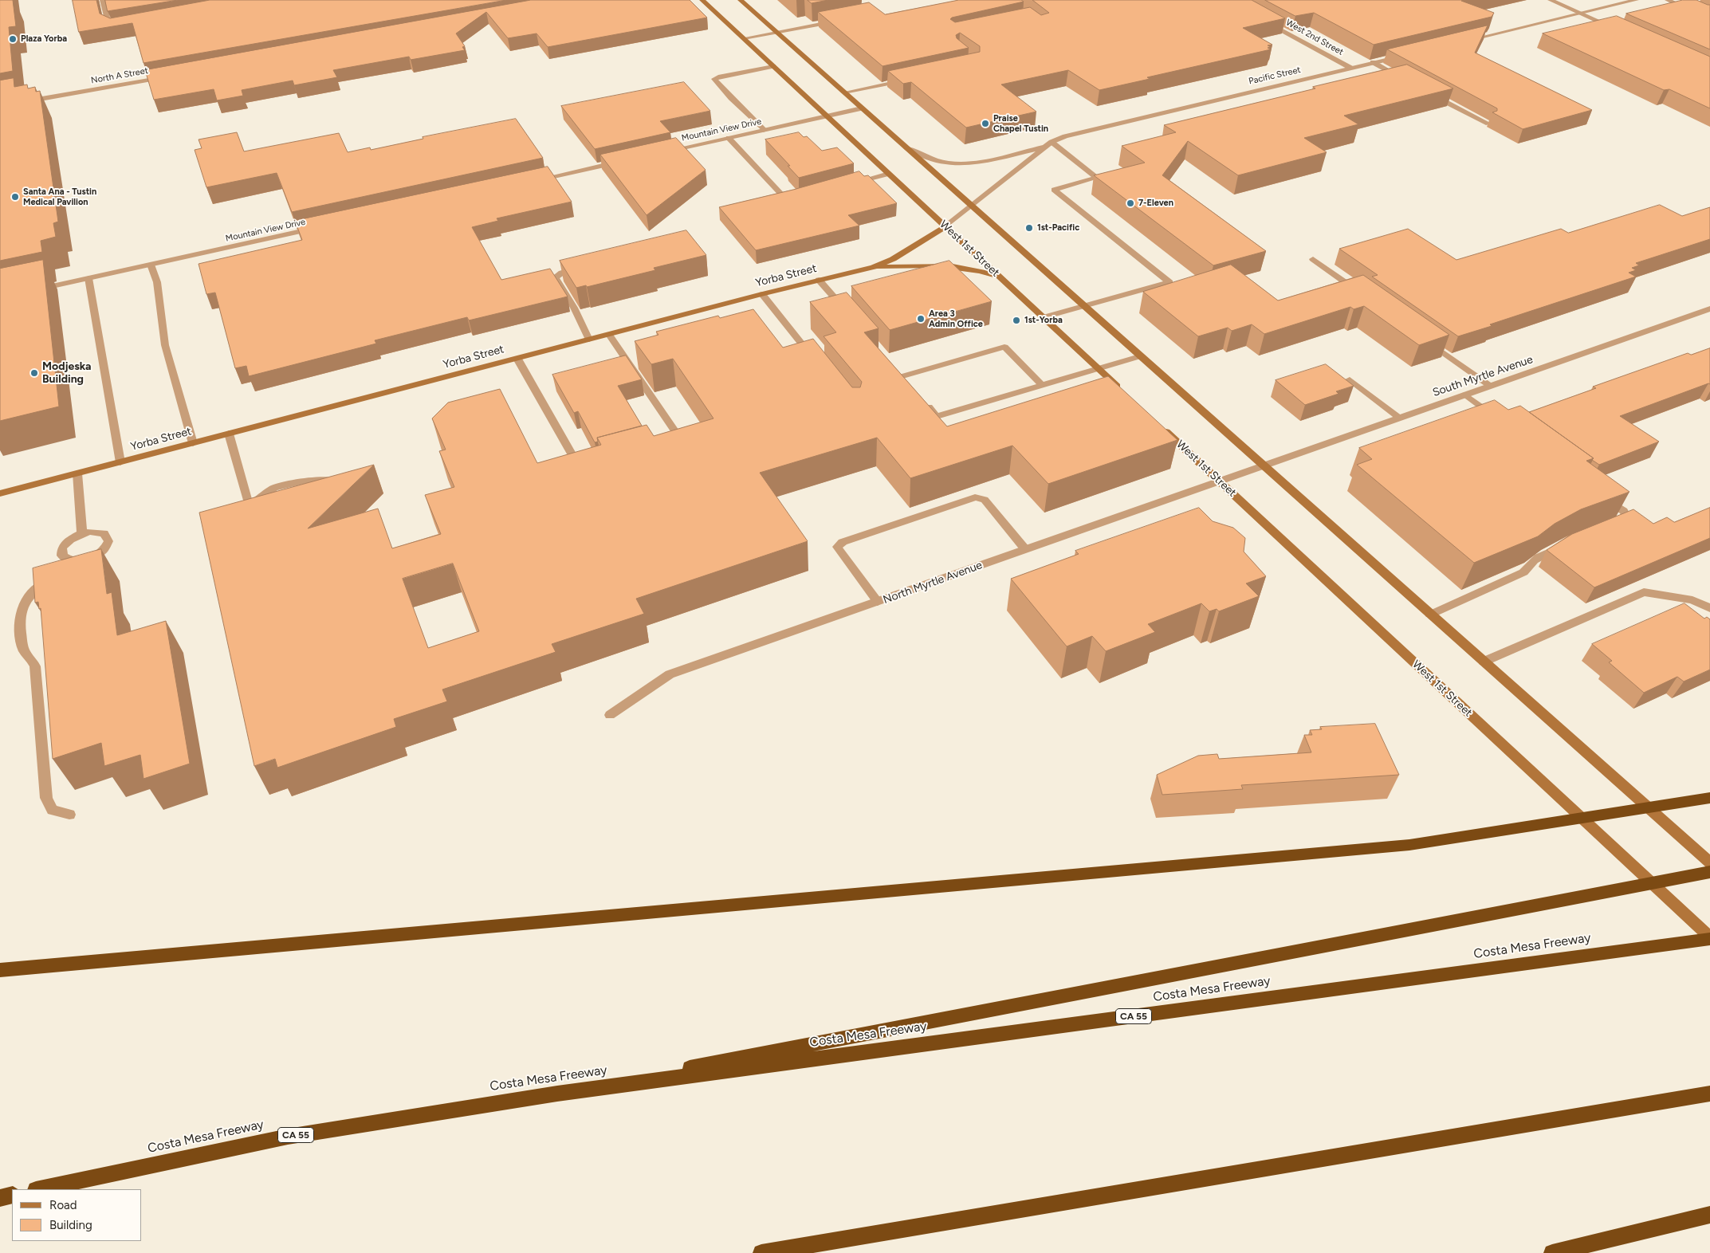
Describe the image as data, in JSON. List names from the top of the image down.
{
  "streets": {
    "highway": ["Costa Mesa Freeway", "CA 55"],
    "main road": ["West 1st Street", "Yorba Street"],
    "street": [
      "West 2nd Street",
      "North A Street",
      "Pacific Street",
      "Mountain View Drive",
      "South Myrtle Avenue",
      "North Myrtle Avenue"
    ]
  },
  "crossings": [
    ["West 2nd Street", "Pacific Street"],
    ["Pacific Street", "West 1st Street"],
    ["Pacific Street", "Yorba Street"],
    ["Mountain View Drive", "West 1st Street"],
    ["West 1st Street", "Yorba Street"],
    ["West 1st Street", "North Myrtle Avenue"],
    ["West 1st Street", "Costa Mesa Freeway"],
    ["South Myrtle Avenue", "North Myrtle Avenue"]
  ],
  "places": [
    "Plaza Yorba",
    "Praise Chapel Tustin",
    "Santa Ana - Tustin Medical Pavilion",
    "7-Eleven",
    "1st-Pacific",
    "Area 3 Admin Office",
    "1st-Yorba",
    "Modjeska Building"
  ],
  "legend": ["Road", "Building"]
}
